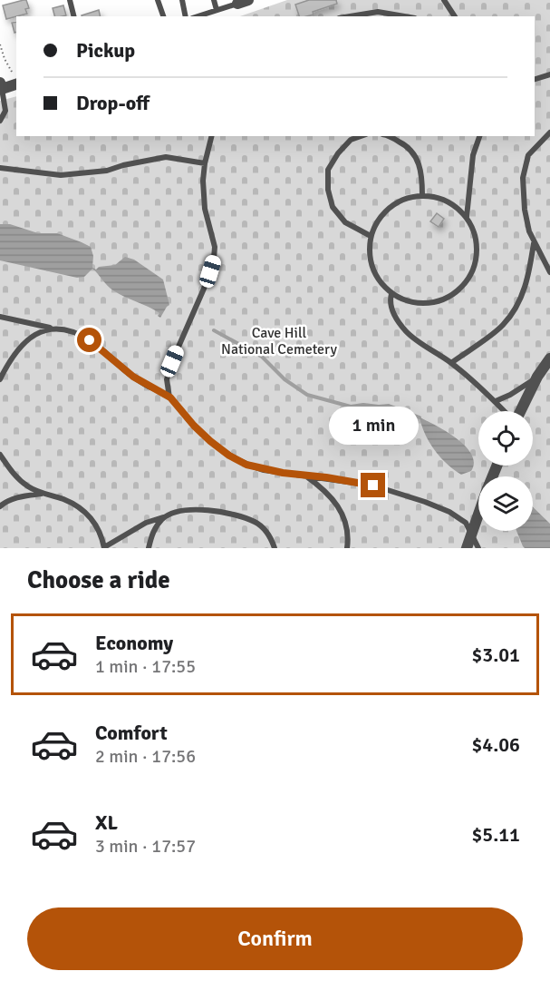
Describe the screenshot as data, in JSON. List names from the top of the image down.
{
  "parks": ["Cave Hill National Cemetery"],
  "page": {
    "banner": ["Pickup", "Drop-off"],
    "bubble": "1 min",
    "heading": "Choose a ride",
    "list": [
      {
        "name": "Economy",
        "note": "1 min · 17:55",
        "value": "$3.01"
      },
      {
        "name": "Comfort",
        "note": "2 min · 17:56",
        "value": "$4.06"
      },
      {
        "name": "XL",
        "note": "3 min · 17:57",
        "value": "$5.11"
      }
    ],
    "buttons": "Confirm"
  }
}
